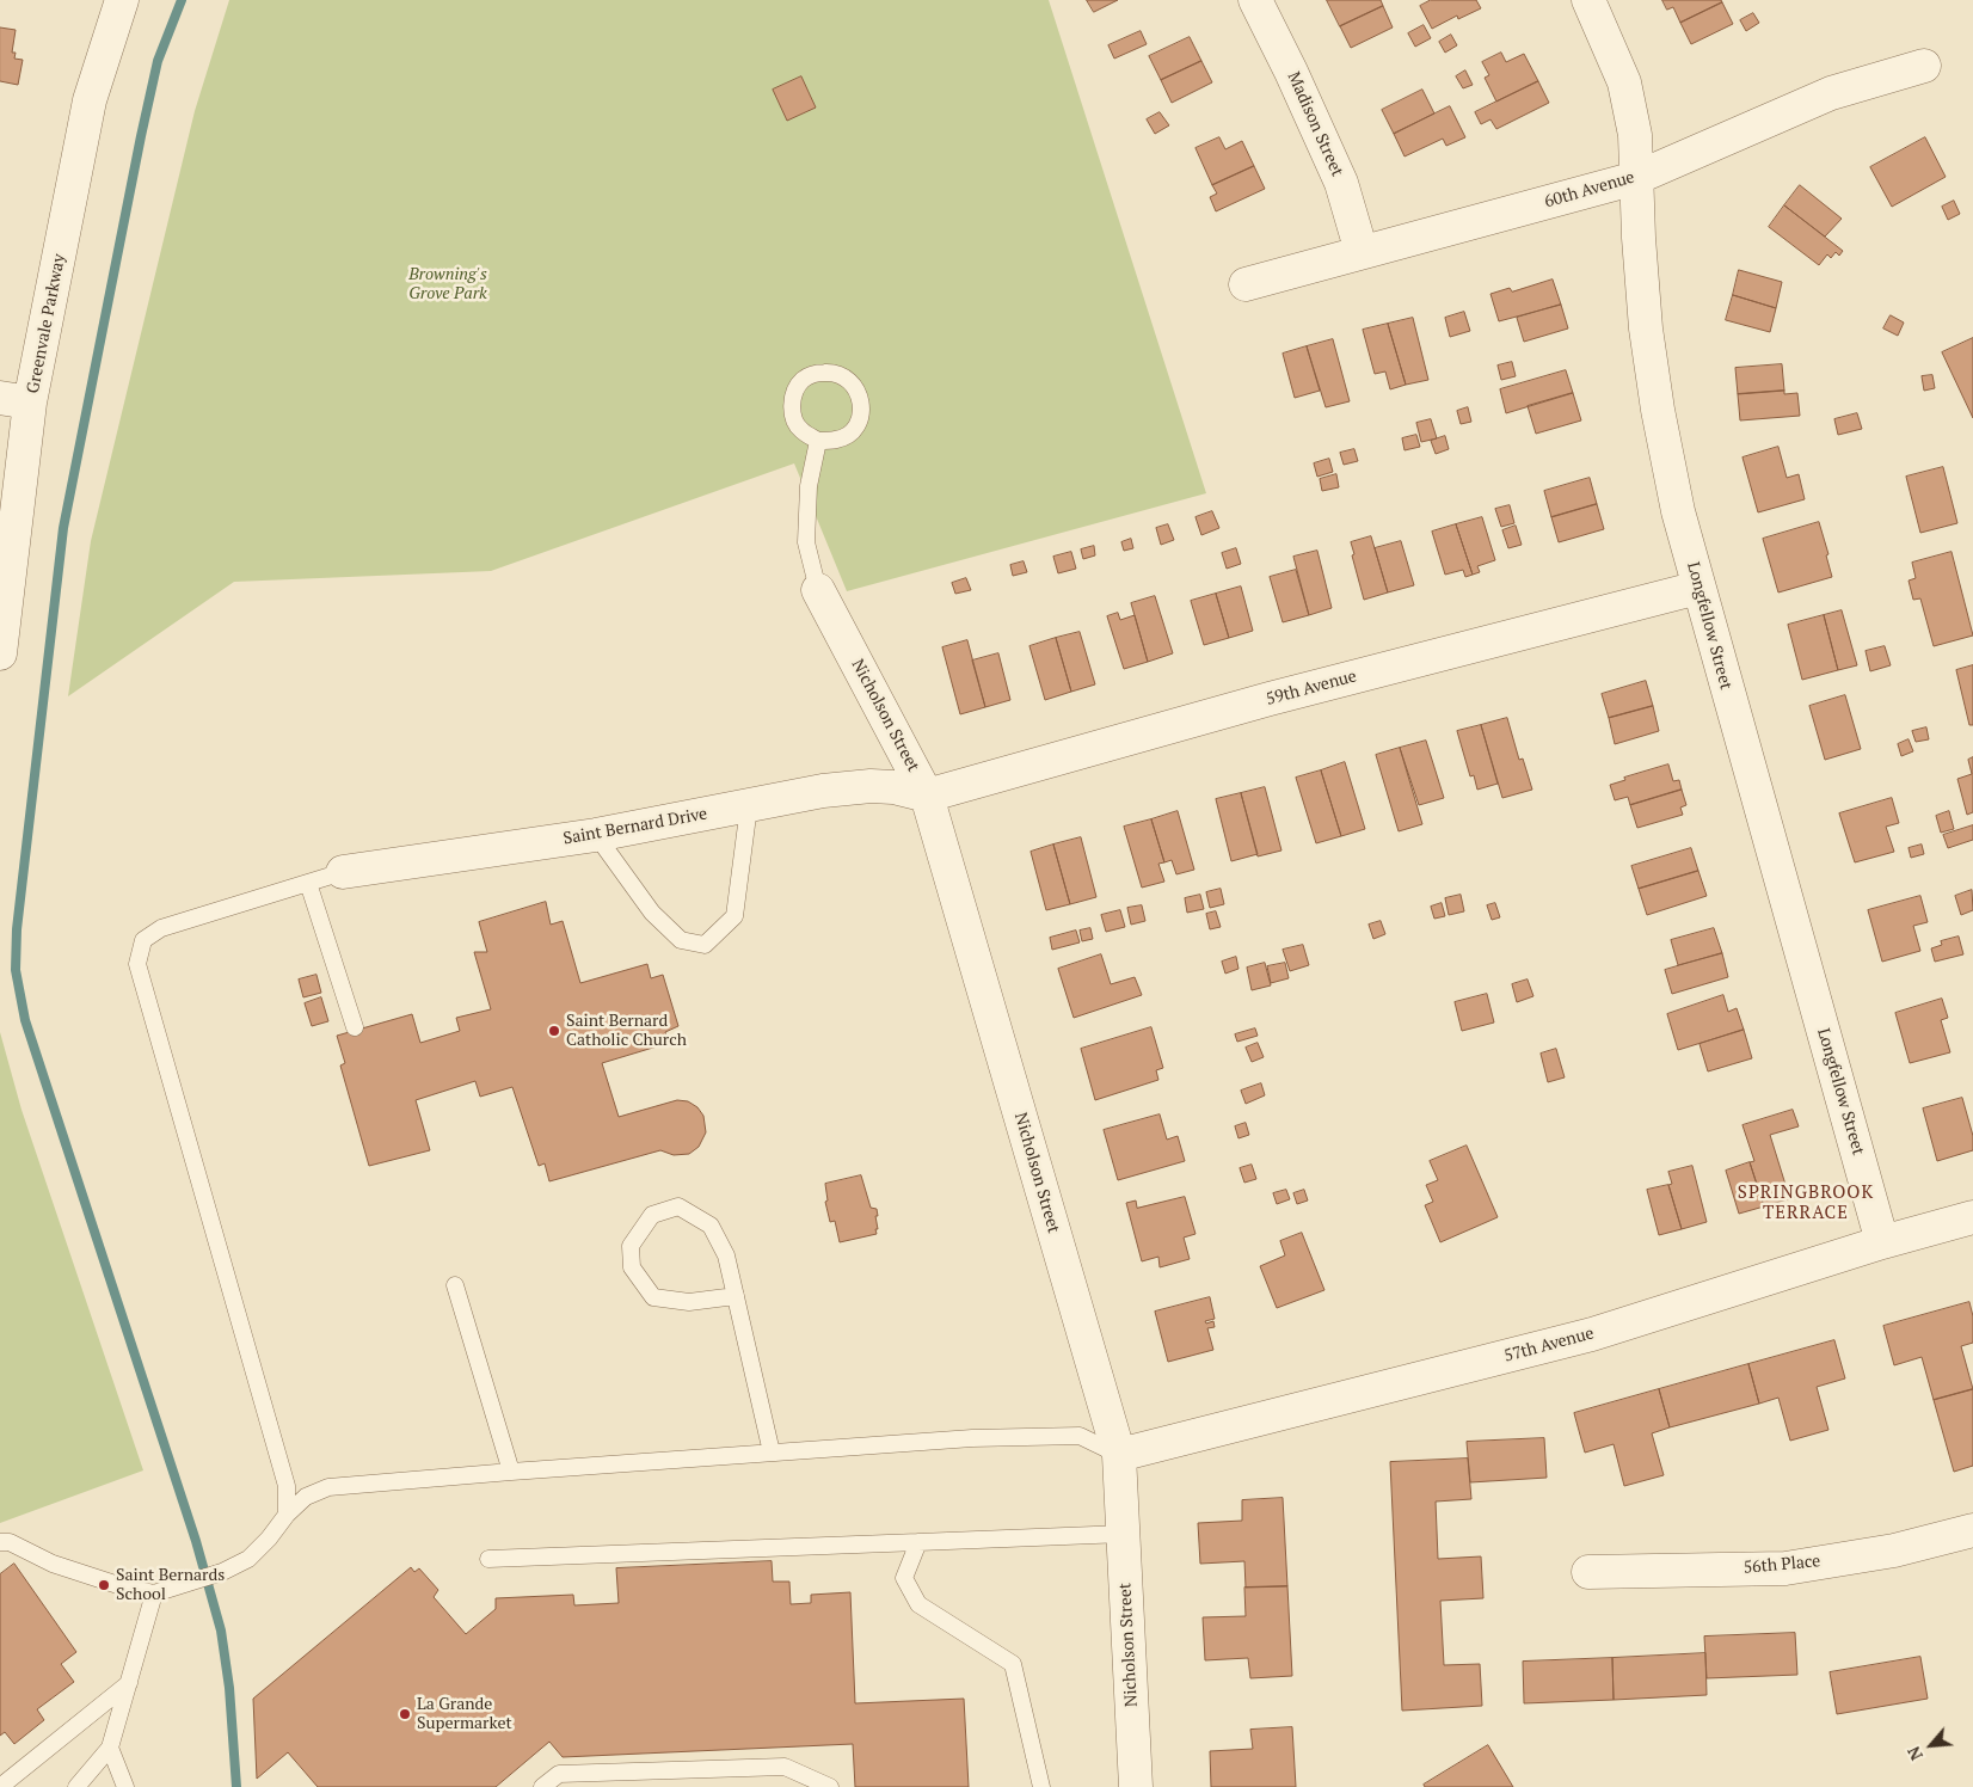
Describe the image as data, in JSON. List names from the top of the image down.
{
  "streets": {
    "street": [
      "Madison Street",
      "60th Avenue",
      "Greenvale Parkway",
      "Longfellow Street",
      "59th Avenue",
      "Nicholson Street",
      "Saint Bernard Drive",
      "57th Avenue",
      "56th Place"
    ]
  },
  "crossings": [
    ["Madison Street", "60th Avenue"],
    ["60th Avenue", "Longfellow Street"],
    ["Longfellow Street", "59th Avenue"],
    ["Longfellow Street", "57th Avenue"],
    ["59th Avenue", "Nicholson Street"],
    ["59th Avenue", "Saint Bernard Drive"],
    ["Nicholson Street", "Saint Bernard Drive"],
    ["Nicholson Street", "57th Avenue"]
  ],
  "districts": ["SPRINGBROOK TERRACE"],
  "parks": ["Browning's Grove Park"],
  "places": ["Saint Bernard Catholic Church", "Saint Bernards School", "La Grande Supermarket"],
  "north": "bottom left"
}
